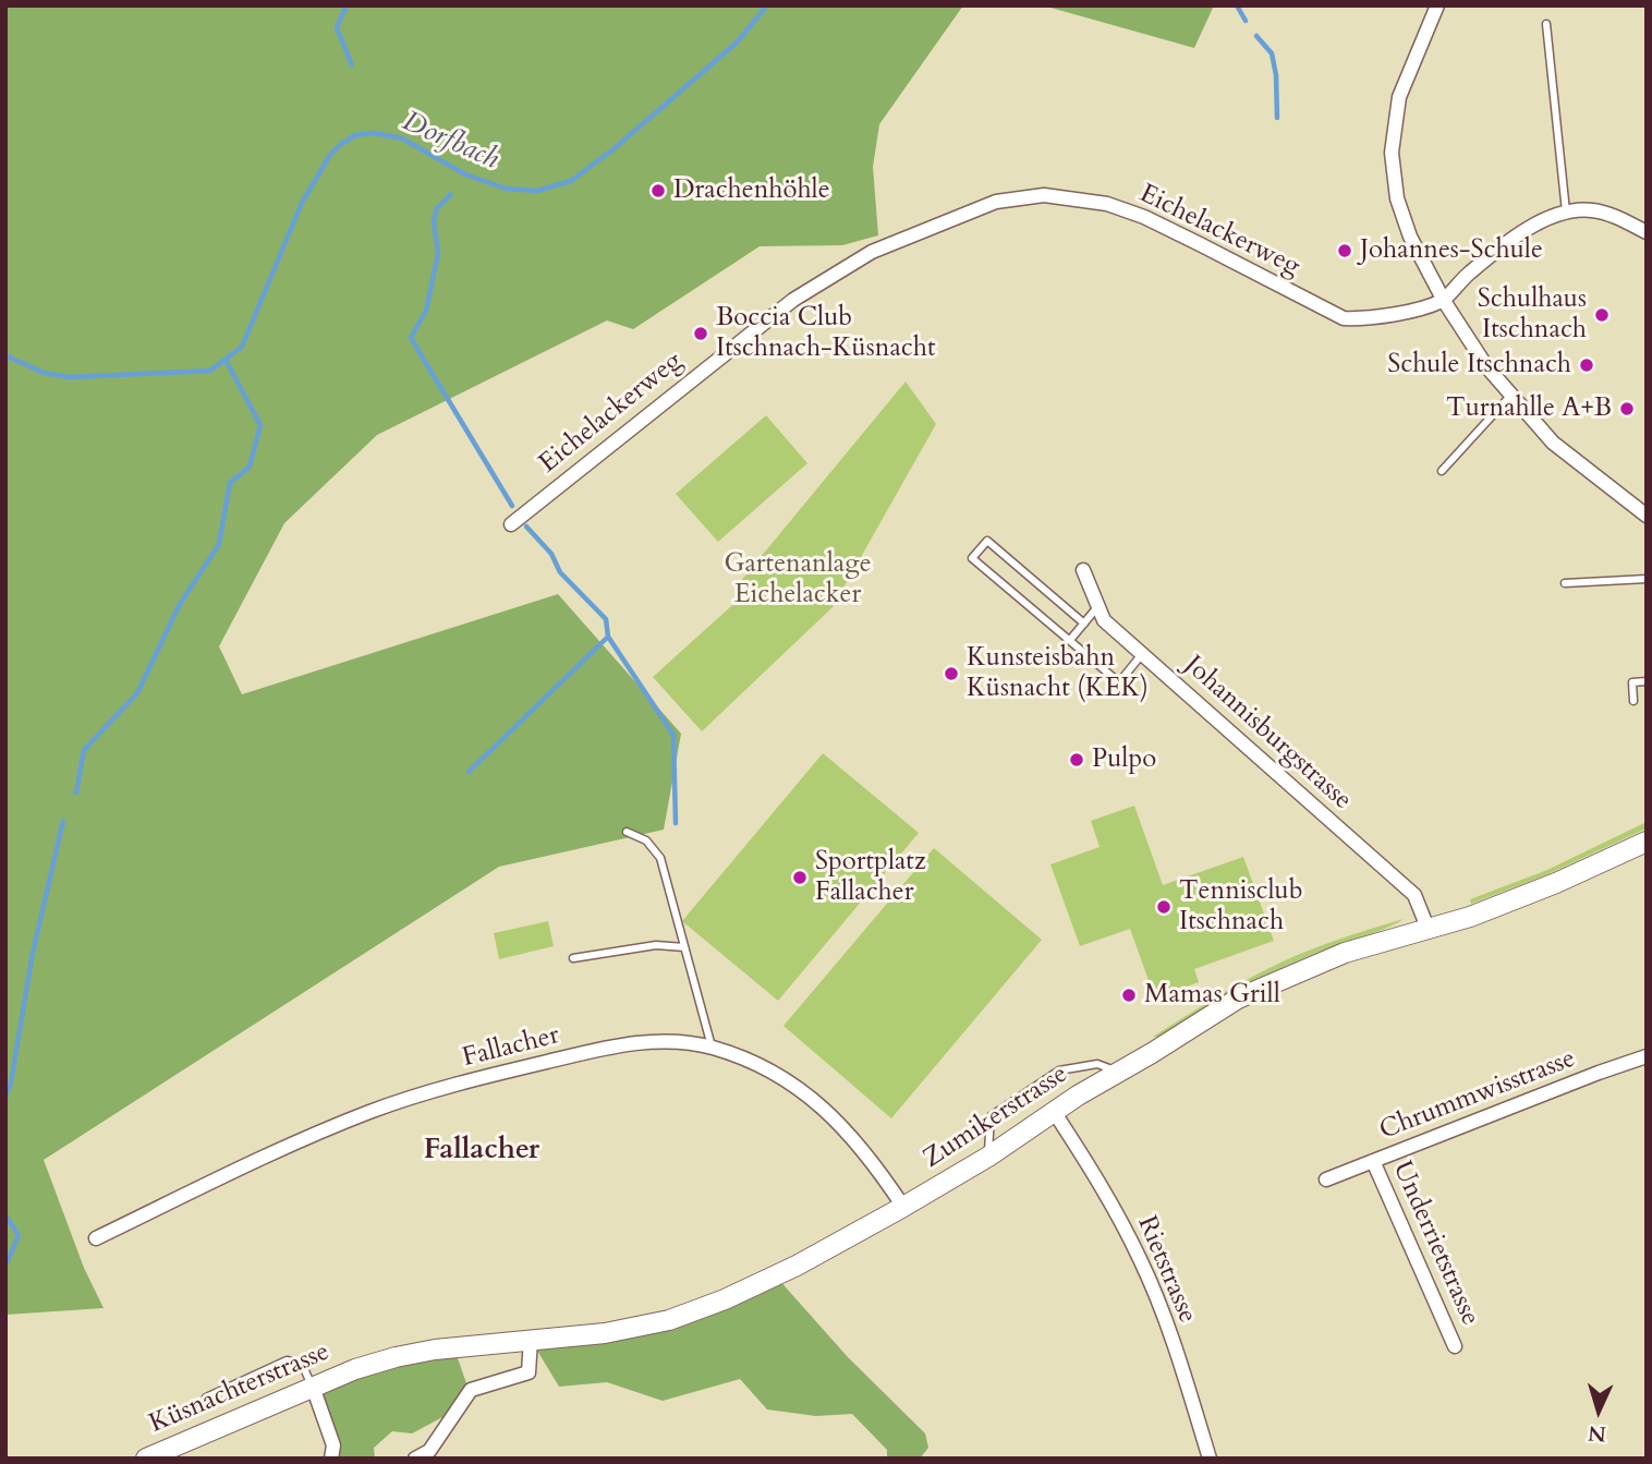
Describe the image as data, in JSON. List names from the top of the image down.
{
  "streets": {
    "main road": ["Zumikerstrasse", "Küsnachterstrasse"],
    "street": [
      "Eichelackerweg",
      "Johannisburgstrasse",
      "Fallacher",
      "Chrummwisstrasse",
      "Underrietstrasse",
      "Rietstrasse"
    ]
  },
  "crossings": [
    ["Johannisburgstrasse", "Zumikerstrasse"],
    ["Fallacher", "Zumikerstrasse"],
    ["Chrummwisstrasse", "Underrietstrasse"],
    ["Zumikerstrasse", "Rietstrasse"],
    ["Zumikerstrasse", "Küsnachterstrasse"]
  ],
  "districts": ["Fallacher"],
  "water": ["Dorfbach"],
  "parks": ["Gartenanlage Eichelacker"],
  "places": [
    "Drachenhöhle",
    "Johannes-Schule",
    "Schulhaus Itschnach",
    "Boccia Club Itschnach-Küsnacht",
    "Schule Itschnach",
    "Turnahlle A+B",
    "Kunsteisbahn Küsnacht (KEK)",
    "Pulpo",
    "Sportplatz Fallacher",
    "Tennisclub Itschnach",
    "Mamas Grill"
  ],
  "north": "bottom"
}
